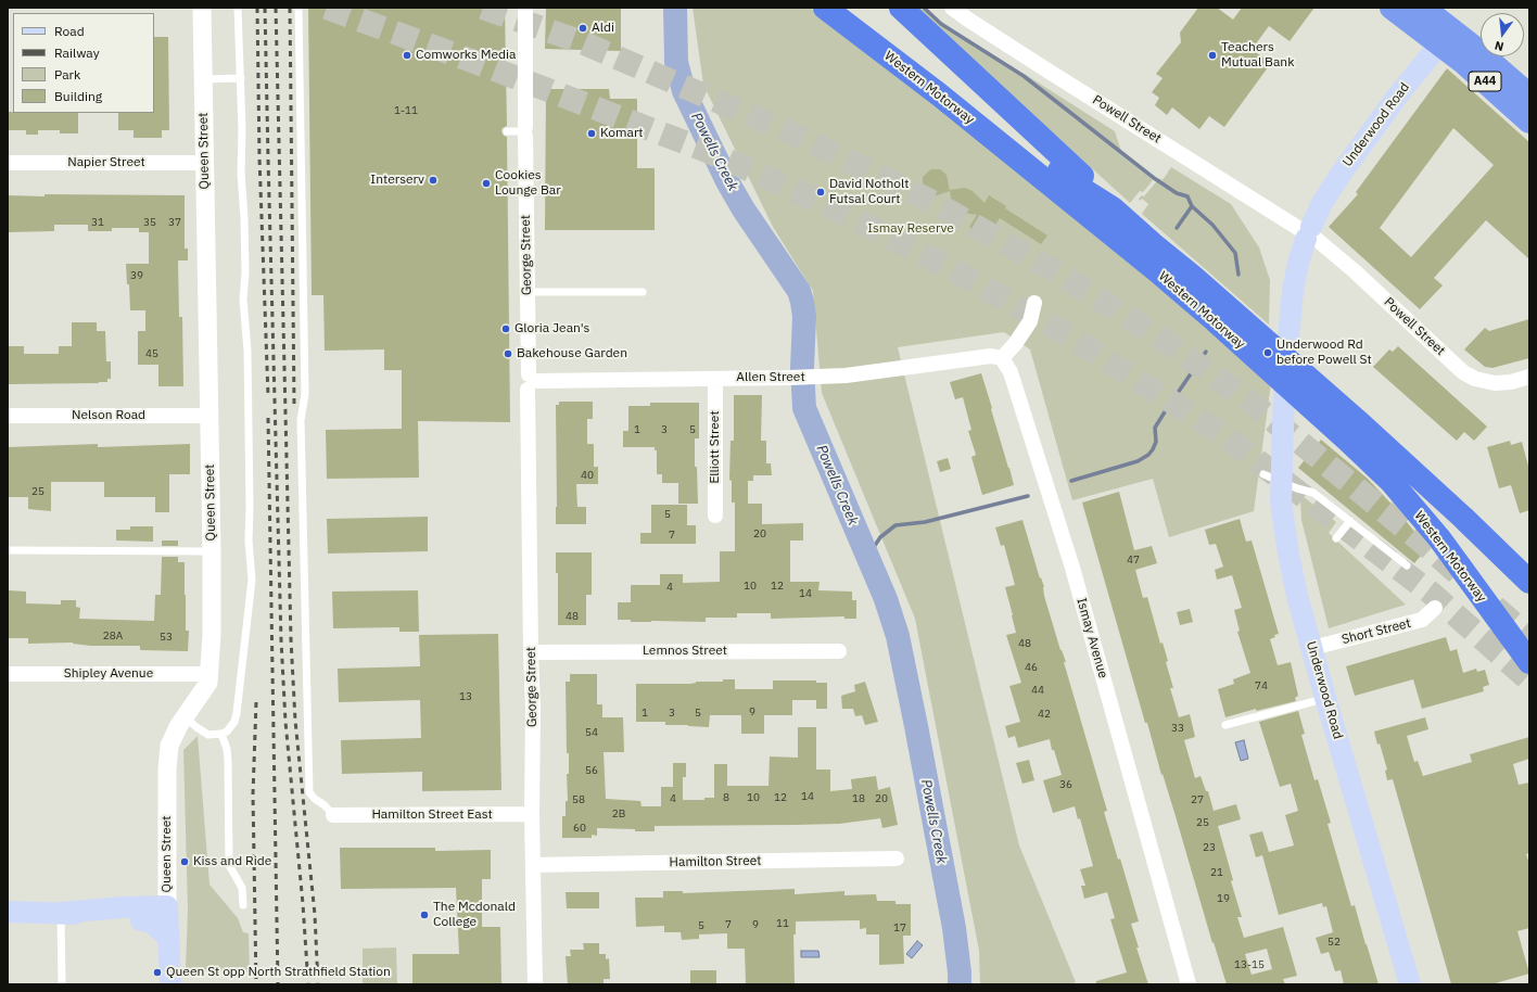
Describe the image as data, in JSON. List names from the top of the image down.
{
  "streets": {
    "highway": ["A44", "Western Motorway"],
    "main road": ["Underwood Road", "Queen Street"],
    "street": [
      "Powell Street",
      "Napier Street",
      "George Street",
      "Allen Street",
      "Nelson Road",
      "Elliott Street",
      "Short Street",
      "Ismay Avenue",
      "Lemnos Street",
      "Shipley Avenue",
      "Hamilton Street East",
      "Hamilton Street"
    ]
  },
  "crossings": [
    ["A44", "Underwood Road"],
    ["Powell Street", "Underwood Road"],
    ["Underwood Road", "Short Street"],
    ["Queen Street", "Napier Street"],
    ["Queen Street", "Nelson Road"],
    ["Queen Street", "Shipley Avenue"],
    ["George Street", "Allen Street"],
    ["George Street", "Lemnos Street"],
    ["George Street", "Hamilton Street East"],
    ["George Street", "Hamilton Street"],
    ["Allen Street", "Elliott Street"],
    ["Allen Street", "Ismay Avenue"]
  ],
  "water": ["Powells Creek"],
  "parks": ["Ismay Reserve"],
  "places": [
    "Aldi",
    "Comworks Media",
    "Teachers Mutual Bank",
    "Komart",
    "Interserv",
    "Cookies Lounge Bar",
    "David Notholt Futsal Court",
    "Gloria Jean's",
    "Underwood Rd before Powell St",
    "Bakehouse Garden",
    "Kiss and Ride",
    "The Mcdonald College",
    "Queen St opp North Strathfield Station"
  ],
  "house_numbers": [
    "1-11",
    "31",
    "35",
    "37",
    "39",
    "45",
    "1",
    "3",
    "5",
    "40",
    "25",
    "5",
    "20",
    "7",
    "47",
    "10",
    "12",
    "4",
    "14",
    "48",
    "28A",
    "53",
    "48",
    "46",
    "74",
    "44",
    "13",
    "9",
    "1",
    "3",
    "5",
    "42",
    "33",
    "54",
    "56",
    "36",
    "14",
    "8",
    "10",
    "12",
    "4",
    "18",
    "20",
    "58",
    "27",
    "2B",
    "25",
    "60",
    "23",
    "21",
    "19",
    "11",
    "7",
    "9",
    "5",
    "17",
    "52",
    "13-15"
  ],
  "legend": [
    "Road",
    "Railway",
    "Park",
    "Building"
  ],
  "north": "bottom"
}
